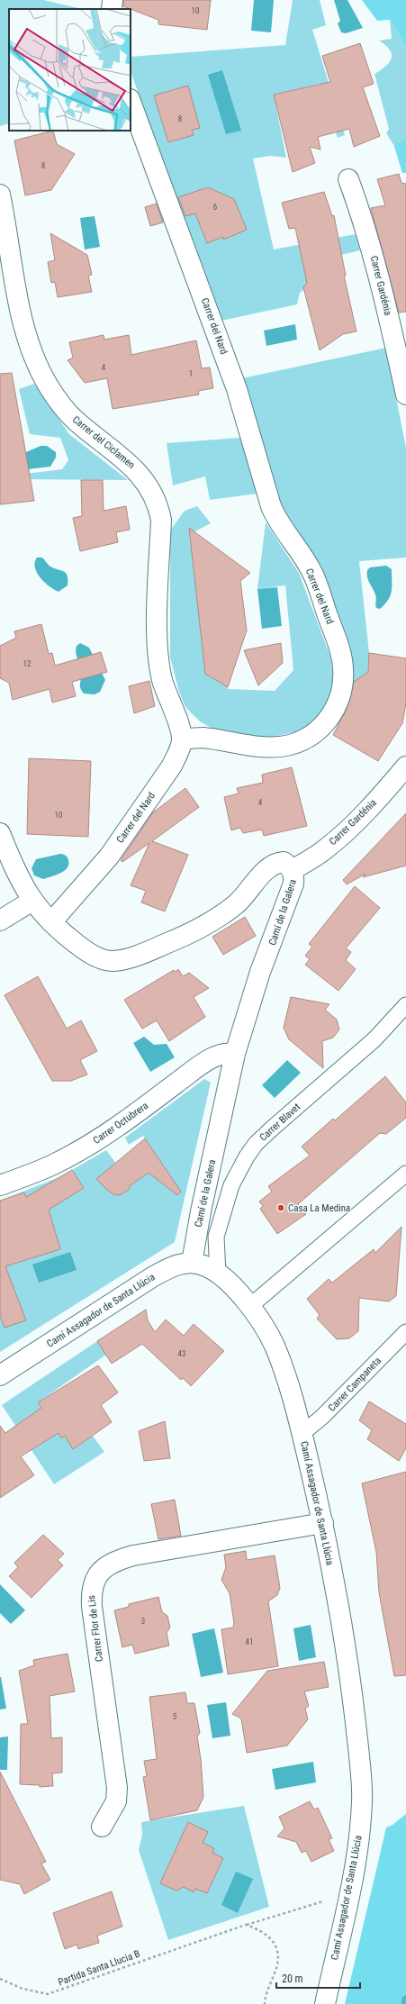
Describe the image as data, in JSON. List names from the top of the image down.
{
  "streets": {
    "street": [
      "Carrer Gardénia",
      "Carrer del Nard",
      "Carrer del Ciclamen",
      "Camí de la Galera",
      "Carrer Octubrera",
      "Camí Assagador de Santa Llúcia",
      "Carrer Flor de Lis"
    ],
    "lane": ["Carrer Blavet", "Carrer Campaneta"],
    "path": ["Partida Santa Llucia B"]
  },
  "crossings": [
    ["Carrer Gardénia", "Camí de la Galera"],
    ["Carrer del Nard", "Carrer del Ciclamen"],
    ["Carrer del Nard", "Camí de la Galera"],
    ["Camí de la Galera", "Carrer Octubrera"],
    ["Camí de la Galera", "Camí Assagador de Santa Llúcia"],
    ["Carrer Blavet", "Camí Assagador de Santa Llúcia"],
    ["Camí Assagador de Santa Llúcia", "Carrer Campaneta"],
    ["Camí Assagador de Santa Llúcia", "Carrer Flor de Lis"]
  ],
  "places": ["Casa La Medina"],
  "house_numbers": [
    "10",
    "8",
    "8",
    "6",
    "4",
    "1",
    "12",
    "4",
    "10",
    "43",
    "3",
    "41",
    "5"
  ],
  "scale_bar": "20 m"
}
